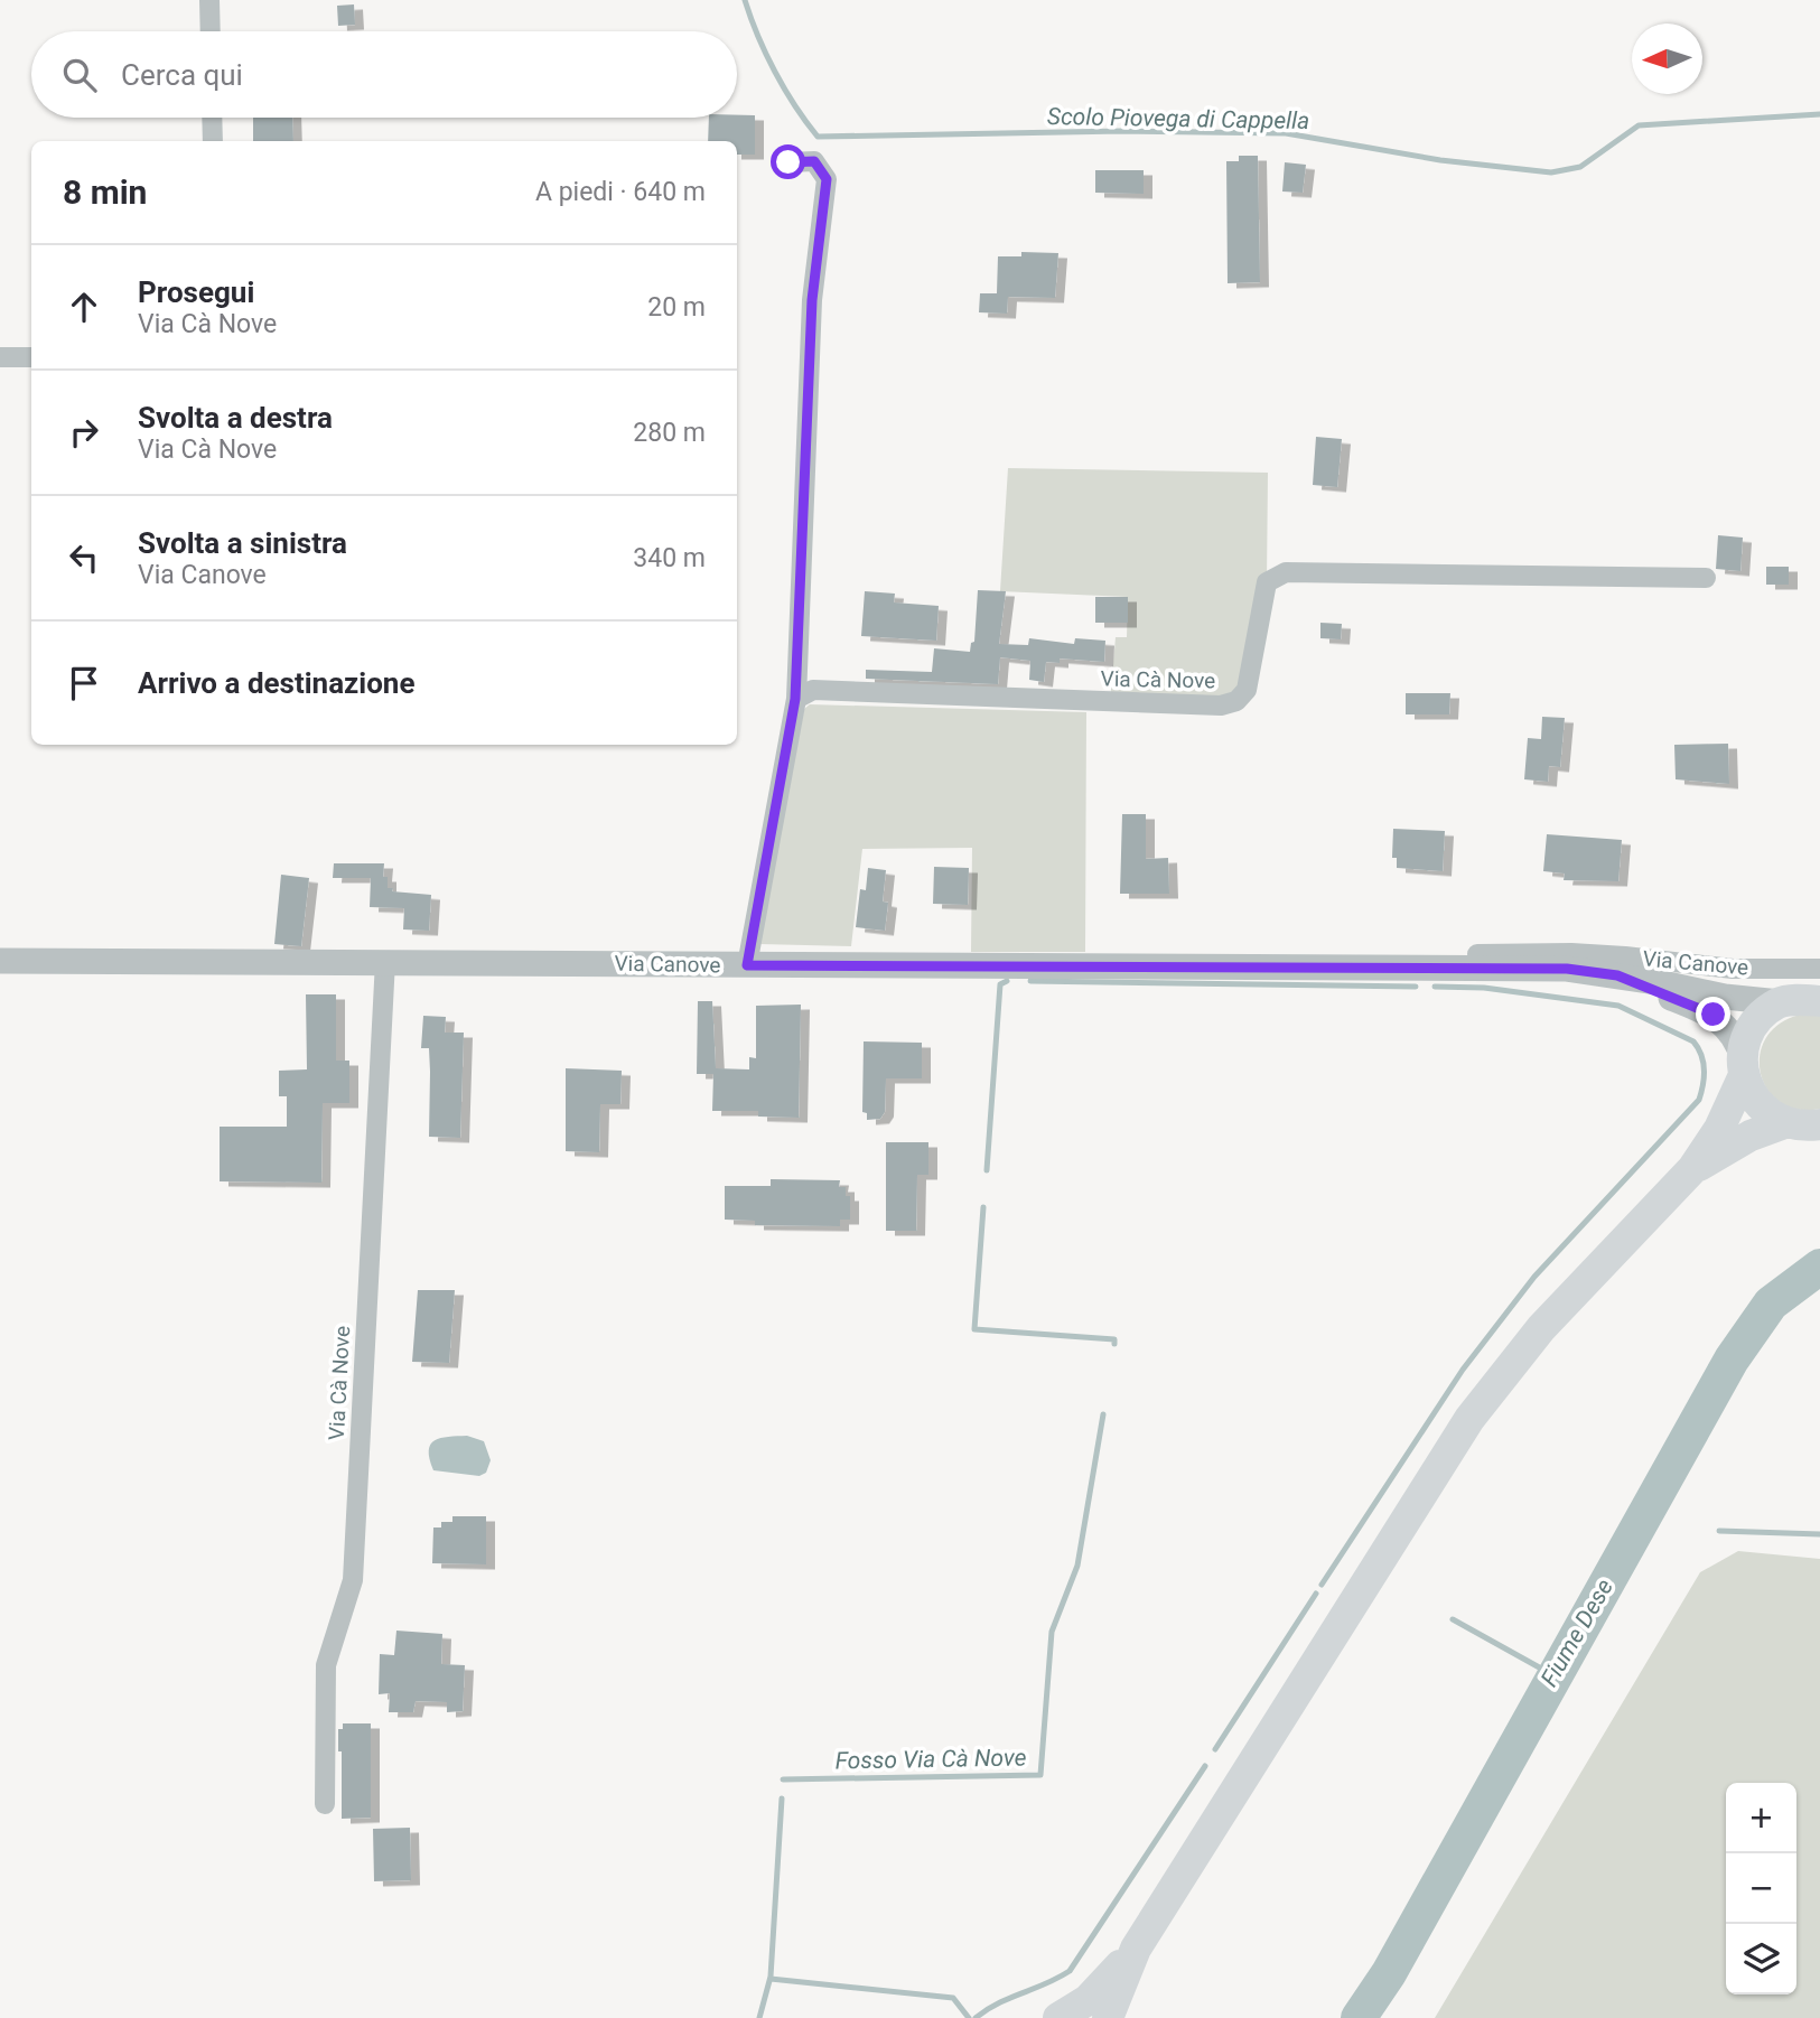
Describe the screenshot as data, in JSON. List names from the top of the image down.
{
  "streets": {
    "street": ["Via Cà Nove", "Via Canove"]
  },
  "crossings": [
    ["Via Cà Nove", "Via Canove"]
  ],
  "water": ["Scolo Piovega di Cappella", "Fiume Dese", "Fosso Via Cà Nove"],
  "north": "left",
  "page": {
    "search": "Cerca qui",
    "heading": ["8 min", "A piedi · 640 m"],
    "list": [
      ["Prosegui", "Via Cà Nove", "20 m"],
      ["Svolta a destra", "Via Cà Nove", "280 m"],
      ["Svolta a sinistra", "Via Canove", "340 m"],
      "Arrivo a destinazione"
    ],
    "map_buttons": ["+", "−"]
  }
}
